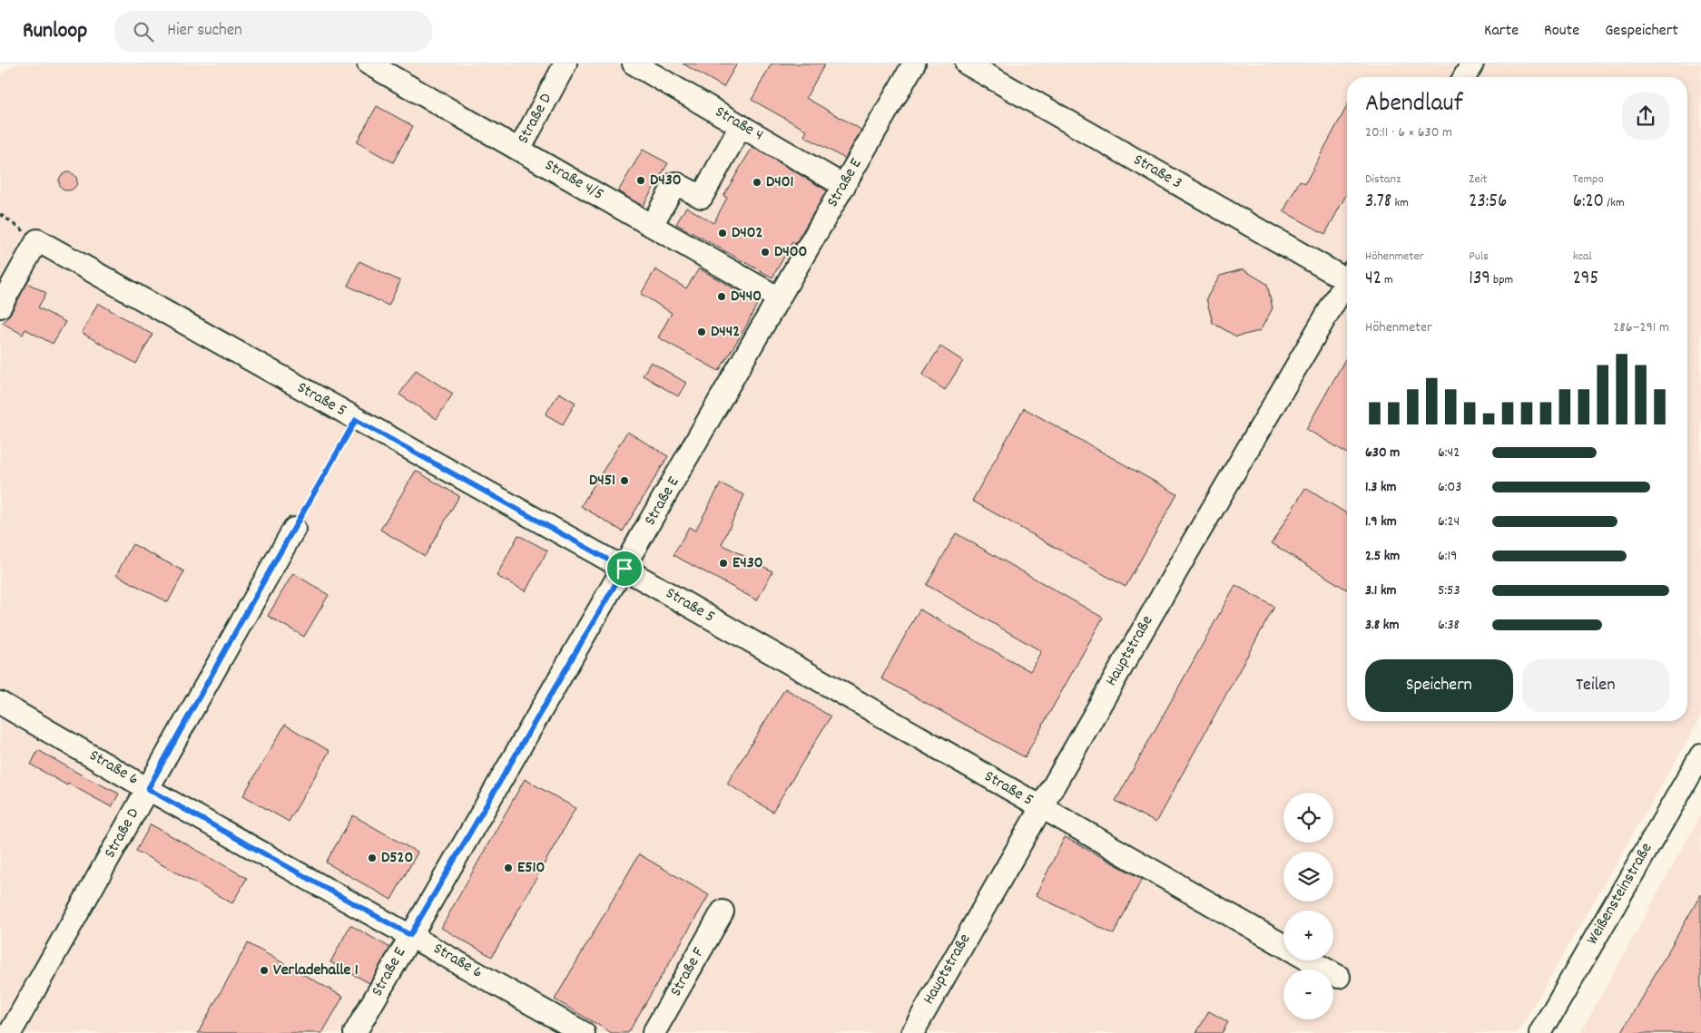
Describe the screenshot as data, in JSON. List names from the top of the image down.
{
  "streets": {
    "street": [
      "Straße D",
      "Straße 4",
      "Straße 3",
      "Straße 4/5",
      "Straße E",
      "Straße 5",
      "Hauptstraße",
      "Straße 6",
      "Weißensteinstraße",
      "Straße F"
    ]
  },
  "crossings": [
    ["Straße D", "Straße 4/5"],
    ["Straße D", "Straße 6"],
    ["Straße 4", "Straße E"],
    ["Straße 4/5", "Straße E"],
    ["Straße E", "Straße 5"],
    ["Straße E", "Straße 6"],
    ["Straße 5", "Hauptstraße"]
  ],
  "places": [
    "D430",
    "D401",
    "D402",
    "D400",
    "D440",
    "D442",
    "D451",
    "E430",
    "D520",
    "E510",
    "Verladehalle 1"
  ],
  "page": {
    "header": "Runloop",
    "search": "Hier suchen",
    "nav": ["Karte", "Route", "Gespeichert"],
    "heading": ["Abendlauf", "20:11 · 6 × 630 m"],
    "stats": [
      ["Distanz", "3.78 km"],
      ["Zeit", "23:56"],
      ["Tempo", "6:20 /km"],
      ["Höhenmeter", "42 m"],
      ["Puls", "139 bpm"],
      ["kcal", "295"]
    ],
    "chart": ["Höhenmeter", "286–291 m"],
    "list": [
      {
        "name": "630 m",
        "note": "6:42"
      },
      {
        "name": "1.3 km",
        "note": "6:03"
      },
      {
        "name": "1.9 km",
        "note": "6:24"
      },
      {
        "name": "2.5 km",
        "note": "6:19"
      },
      {
        "name": "3.1 km",
        "note": "5:53"
      },
      {
        "name": "3.8 km",
        "note": "6:38"
      }
    ],
    "buttons": ["Speichern", "Teilen"],
    "map_buttons": ["+", "−"]
  }
}
